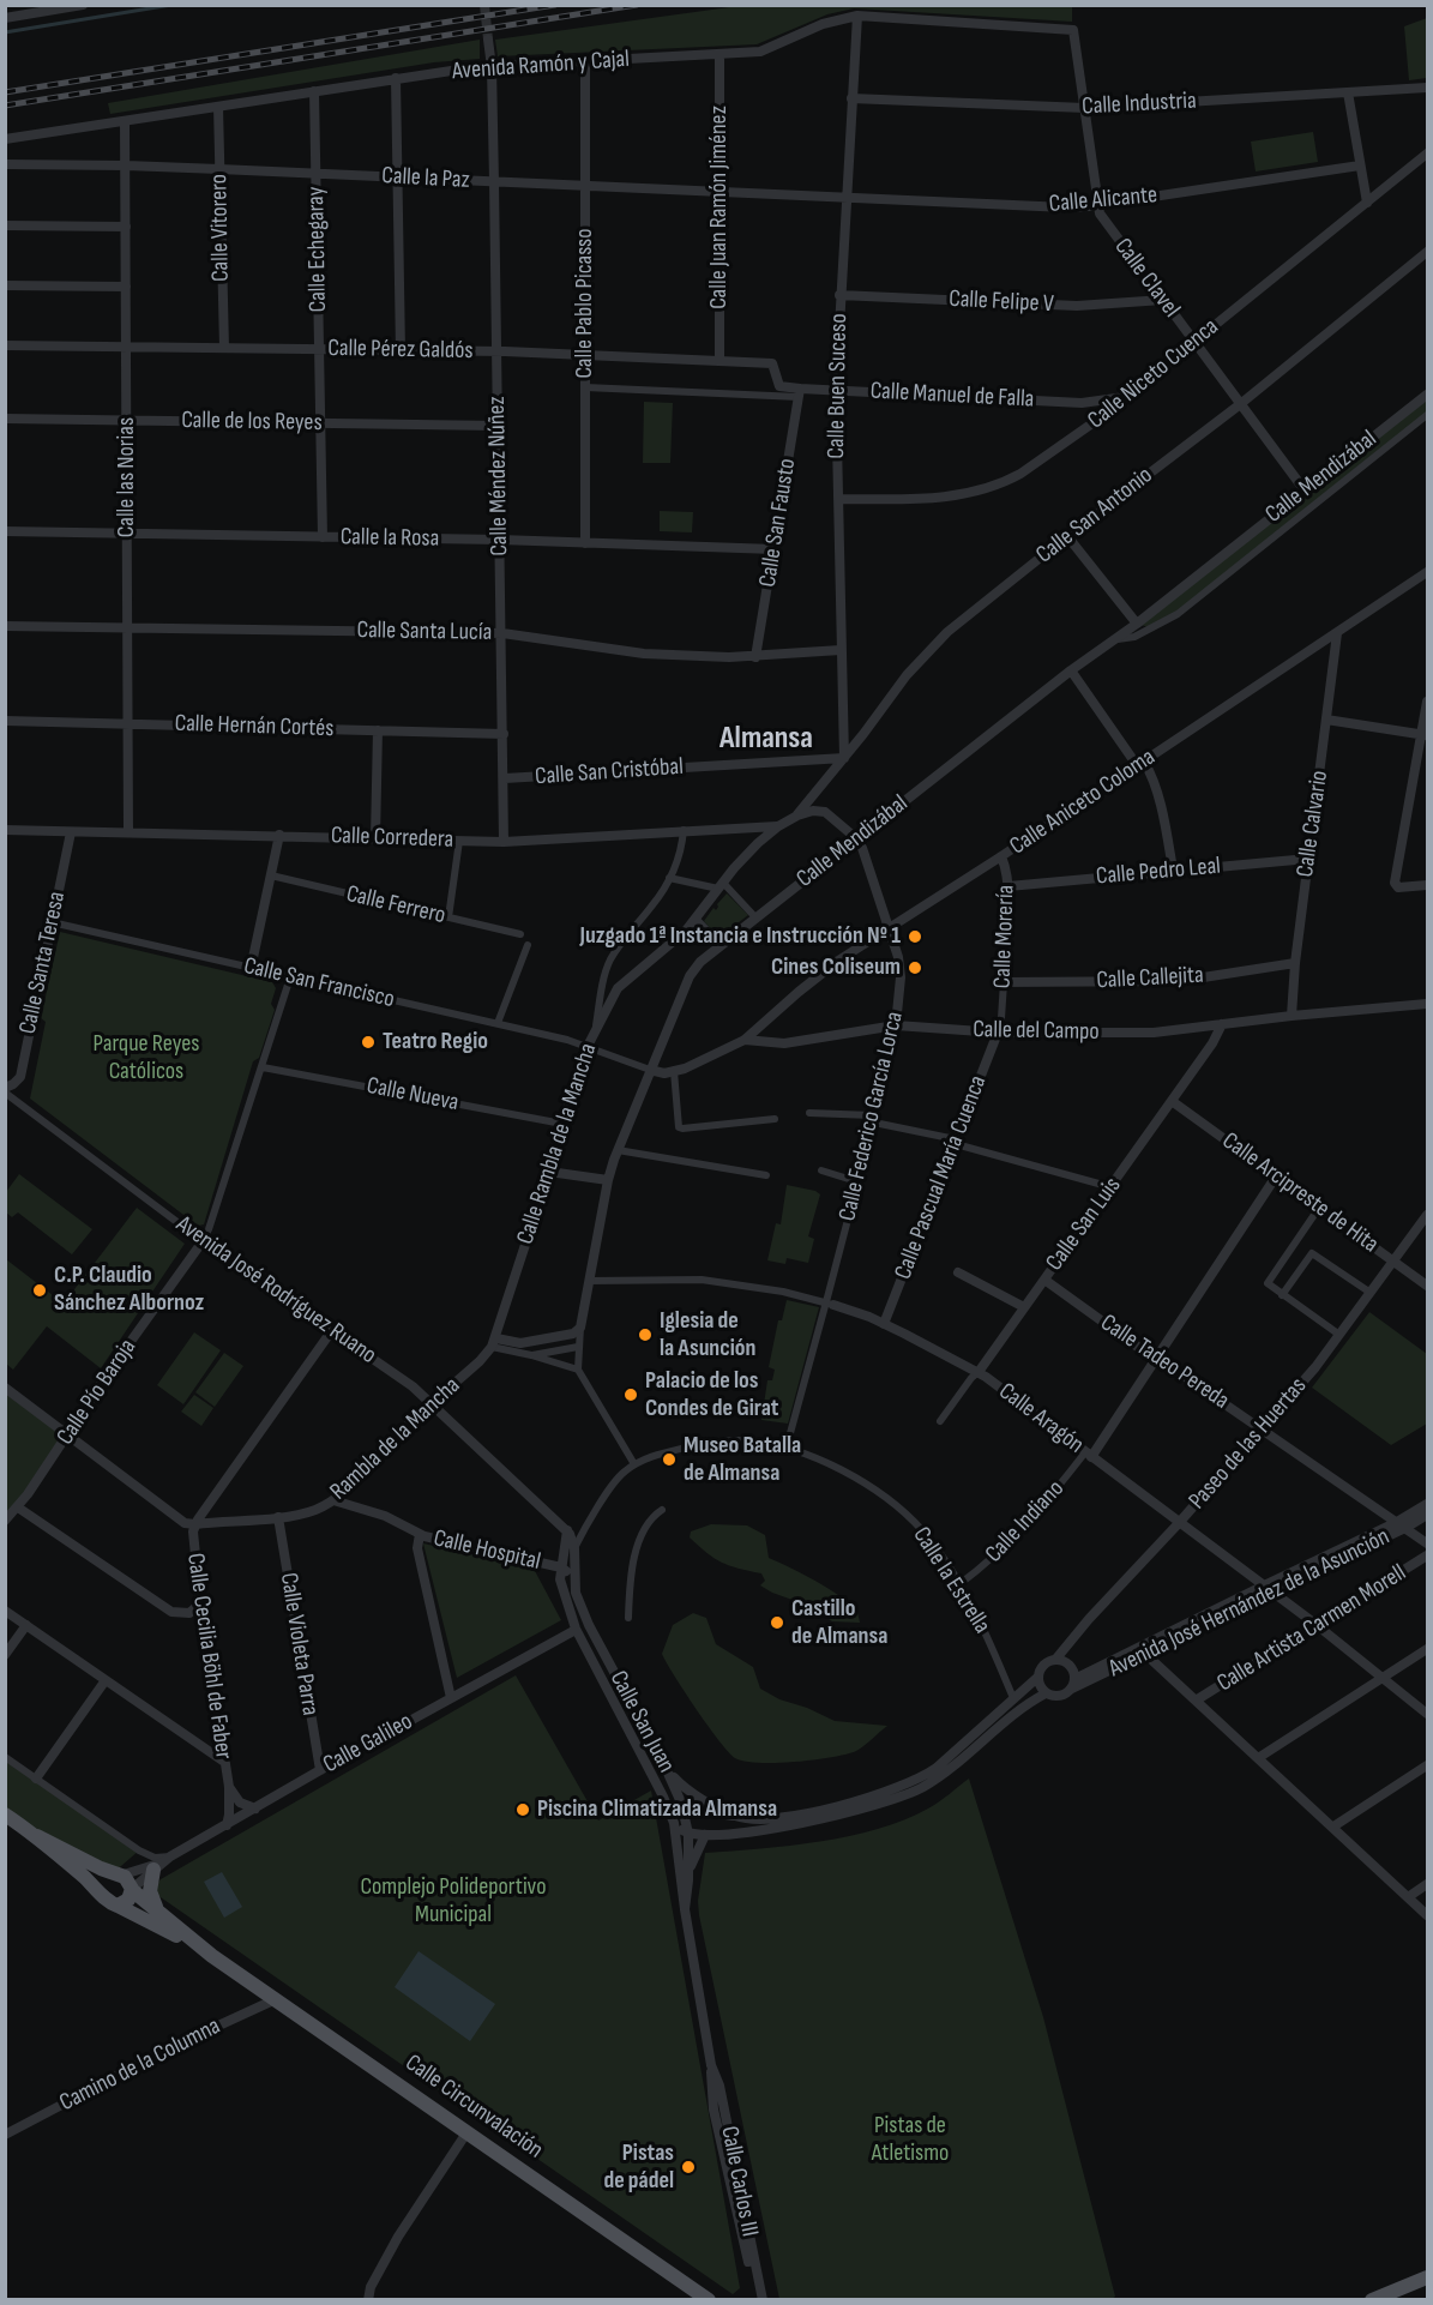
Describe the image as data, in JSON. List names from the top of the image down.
{
  "streets": {
    "main road": ["Calle Circunvalación"],
    "street": [
      "Avenida Ramón y Cajal",
      "Calle Industria",
      "Calle la Paz",
      "Calle Alicante",
      "Calle Juan Ramón Jiménez",
      "Calle Vitorero",
      "Calle Echegaray",
      "Calle Clavel",
      "Calle Felipe V",
      "Calle Pablo Picasso",
      "Calle Pérez Galdós",
      "Calle Niceto Cuenca",
      "Calle Buen Suceso",
      "Calle Manuel de Falla",
      "Calle de los Reyes",
      "Calle Méndez Núñez",
      "Calle las Norias",
      "Calle Mendizábal",
      "Calle San Antonio",
      "Calle San Fausto",
      "Calle la Rosa",
      "Calle Santa Lucía",
      "Calle Hernán Cortés",
      "Calle San Cristóbal",
      "Calle Aniceto Coloma",
      "Calle Calvario",
      "Calle Corredera",
      "Calle Pedro Leal",
      "Calle Ferrero",
      "Calle Morería",
      "Calle Santa Teresa",
      "Calle Callejita",
      "Calle San Francisco",
      "Calle del Campo",
      "Calle Nueva",
      "Calle Federico García Lorca",
      "Calle Rambla de la Mancha",
      "Calle Pascual María Cuenca",
      "Calle Arcipreste de Hita",
      "Calle San Luis",
      "Avenida José Rodríguez Ruano",
      "Calle Tadeo Pereda",
      "Calle Pío Baroja",
      "Calle Aragón",
      "Rambla de la Mancha",
      "Paseo de las Huertas",
      "Calle Indiano",
      "Calle Hospital",
      "Calle la Estrella",
      "Avenida José Hernández de la Asunción",
      "Calle Artista Carmen Morell",
      "Calle Violeta Parra",
      "Calle Cecilia Böhl de Faber",
      "Calle San Juan",
      "Calle Galileo",
      "Camino de la Columna",
      "Calle Carlos III"
    ]
  },
  "crossings": [
    ["Avenida Ramón y Cajal", "Calle Juan Ramón Jiménez"],
    ["Avenida Ramón y Cajal", "Calle Vitorero"],
    ["Avenida Ramón y Cajal", "Calle Echegaray"],
    ["Avenida Ramón y Cajal", "Calle Clavel"],
    ["Avenida Ramón y Cajal", "Calle Pablo Picasso"],
    ["Avenida Ramón y Cajal", "Calle Buen Suceso"],
    ["Avenida Ramón y Cajal", "Calle Méndez Núñez"],
    ["Avenida Ramón y Cajal", "Calle las Norias"],
    ["Calle Industria", "Calle Clavel"],
    ["Calle Industria", "Calle Buen Suceso"],
    ["Calle la Paz", "Calle Alicante"],
    ["Calle la Paz", "Calle Juan Ramón Jiménez"],
    ["Calle la Paz", "Calle Vitorero"],
    ["Calle la Paz", "Calle Echegaray"],
    ["Calle la Paz", "Calle Pablo Picasso"],
    ["Calle la Paz", "Calle Buen Suceso"],
    ["Calle la Paz", "Calle Méndez Núñez"],
    ["Calle la Paz", "Calle las Norias"],
    ["Calle Alicante", "Calle Clavel"],
    ["Calle Alicante", "Calle Buen Suceso"],
    ["Calle Juan Ramón Jiménez", "Calle Pérez Galdós"],
    ["Calle Vitorero", "Calle Pérez Galdós"],
    ["Calle Echegaray", "Calle Pérez Galdós"],
    ["Calle Echegaray", "Calle de los Reyes"],
    ["Calle Echegaray", "Calle la Rosa"],
    ["Calle Clavel", "Calle Felipe V"],
    ["Calle Clavel", "Calle Niceto Cuenca"],
    ["Calle Clavel", "Calle Mendizábal"],
    ["Calle Clavel", "Calle San Antonio"],
    ["Calle Felipe V", "Calle Buen Suceso"],
    ["Calle Pablo Picasso", "Calle Pérez Galdós"],
    ["Calle Pablo Picasso", "Calle la Rosa"],
    ["Calle Pérez Galdós", "Calle Manuel de Falla"],
    ["Calle Pérez Galdós", "Calle Méndez Núñez"],
    ["Calle Pérez Galdós", "Calle las Norias"],
    ["Calle Niceto Cuenca", "Calle Buen Suceso"],
    ["Calle Niceto Cuenca", "Calle Manuel de Falla"],
    ["Calle Buen Suceso", "Calle Manuel de Falla"],
    ["Calle Buen Suceso", "Calle San Antonio"],
    ["Calle Buen Suceso", "Calle Santa Lucía"],
    ["Calle Buen Suceso", "Calle San Cristóbal"],
    ["Calle Manuel de Falla", "Calle San Fausto"],
    ["Calle de los Reyes", "Calle Méndez Núñez"],
    ["Calle de los Reyes", "Calle las Norias"],
    ["Calle Méndez Núñez", "Calle la Rosa"],
    ["Calle Méndez Núñez", "Calle Santa Lucía"],
    ["Calle Méndez Núñez", "Calle Hernán Cortés"],
    ["Calle Méndez Núñez", "Calle San Cristóbal"],
    ["Calle Méndez Núñez", "Calle Corredera"],
    ["Calle las Norias", "Calle la Rosa"],
    ["Calle las Norias", "Calle Santa Lucía"],
    ["Calle las Norias", "Calle Hernán Cortés"],
    ["Calle las Norias", "Calle Corredera"],
    ["Calle Mendizábal", "Calle San Francisco"],
    ["Calle Mendizábal", "Calle Federico García Lorca"],
    ["Calle Mendizábal", "Calle Aragón"],
    ["Calle San Antonio", "Calle San Cristóbal"],
    ["Calle San Antonio", "Calle Rambla de la Mancha"],
    ["Calle San Fausto", "Calle la Rosa"],
    ["Calle San Fausto", "Calle Santa Lucía"],
    ["Calle Aniceto Coloma", "Calle Calvario"],
    ["Calle Aniceto Coloma", "Calle Morería"],
    ["Calle Aniceto Coloma", "Calle del Campo"],
    ["Calle Aniceto Coloma", "Calle Federico García Lorca"],
    ["Calle Calvario", "Calle Pedro Leal"],
    ["Calle Calvario", "Calle Callejita"],
    ["Calle Calvario", "Calle del Campo"],
    ["Calle Corredera", "Calle Santa Teresa"],
    ["Calle Corredera", "Calle Rambla de la Mancha"],
    ["Calle Pedro Leal", "Calle Morería"],
    ["Calle Morería", "Calle Callejita"],
    ["Calle Santa Teresa", "Calle San Francisco"],
    ["Calle Santa Teresa", "Avenida José Rodríguez Ruano"],
    ["Calle San Francisco", "Calle Rambla de la Mancha"],
    ["Calle del Campo", "Calle Federico García Lorca"],
    ["Calle del Campo", "Calle Pascual María Cuenca"],
    ["Calle del Campo", "Calle San Luis"],
    ["Calle Nueva", "Calle Rambla de la Mancha"],
    ["Calle Federico García Lorca", "Calle Aragón"],
    ["Calle Federico García Lorca", "Calle la Estrella"],
    ["Calle Rambla de la Mancha", "Rambla de la Mancha"],
    ["Calle Pascual María Cuenca", "Calle Aragón"],
    ["Calle Arcipreste de Hita", "Calle San Luis"],
    ["Calle Arcipreste de Hita", "Paseo de las Huertas"],
    ["Calle San Luis", "Calle Tadeo Pereda"],
    ["Calle San Luis", "Calle Aragón"],
    ["Avenida José Rodríguez Ruano", "Calle Pío Baroja"],
    ["Avenida José Rodríguez Ruano", "Rambla de la Mancha"],
    ["Avenida José Rodríguez Ruano", "Calle San Juan"],
    ["Calle Tadeo Pereda", "Paseo de las Huertas"],
    ["Calle Tadeo Pereda", "Avenida José Hernández de la Asunción"],
    ["Calle Aragón", "Paseo de las Huertas"],
    ["Calle Aragón", "Calle Indiano"],
    ["Calle Aragón", "Avenida José Hernández de la Asunción"],
    ["Calle Aragón", "Calle Artista Carmen Morell"],
    ["Rambla de la Mancha", "Calle Hospital"],
    ["Rambla de la Mancha", "Calle Violeta Parra"],
    ["Rambla de la Mancha", "Calle Cecilia Böhl de Faber"],
    ["Paseo de las Huertas", "Avenida José Hernández de la Asunción"],
    ["Calle Indiano", "Calle la Estrella"],
    ["Calle Hospital", "Calle San Juan"],
    ["Calle Violeta Parra", "Calle Galileo"],
    ["Calle Cecilia Böhl de Faber", "Calle Galileo"],
    ["Calle San Juan", "Calle Galileo"],
    ["Calle San Juan", "Calle Carlos III"],
    ["Calle Galileo", "Calle Circunvalación"],
    ["Camino de la Columna", "Calle Circunvalación"]
  ],
  "districts": ["Almansa"],
  "parks": ["Parque Reyes Católicos", "Complejo Polideportivo Municipal", "Pistas de Atletismo"],
  "places": [
    "Juzgado 1ª Instancia e Instrucción Nº 1",
    "Cines Coliseum",
    "Teatro Regio",
    "C.P. Claudio Sánchez Albornoz",
    "Iglesia de la Asunción",
    "Palacio de los Condes de Girat",
    "Museo Batalla de Almansa",
    "Castillo de Almansa",
    "Piscina Climatizada Almansa",
    "Pistas de pádel"
  ]
}
